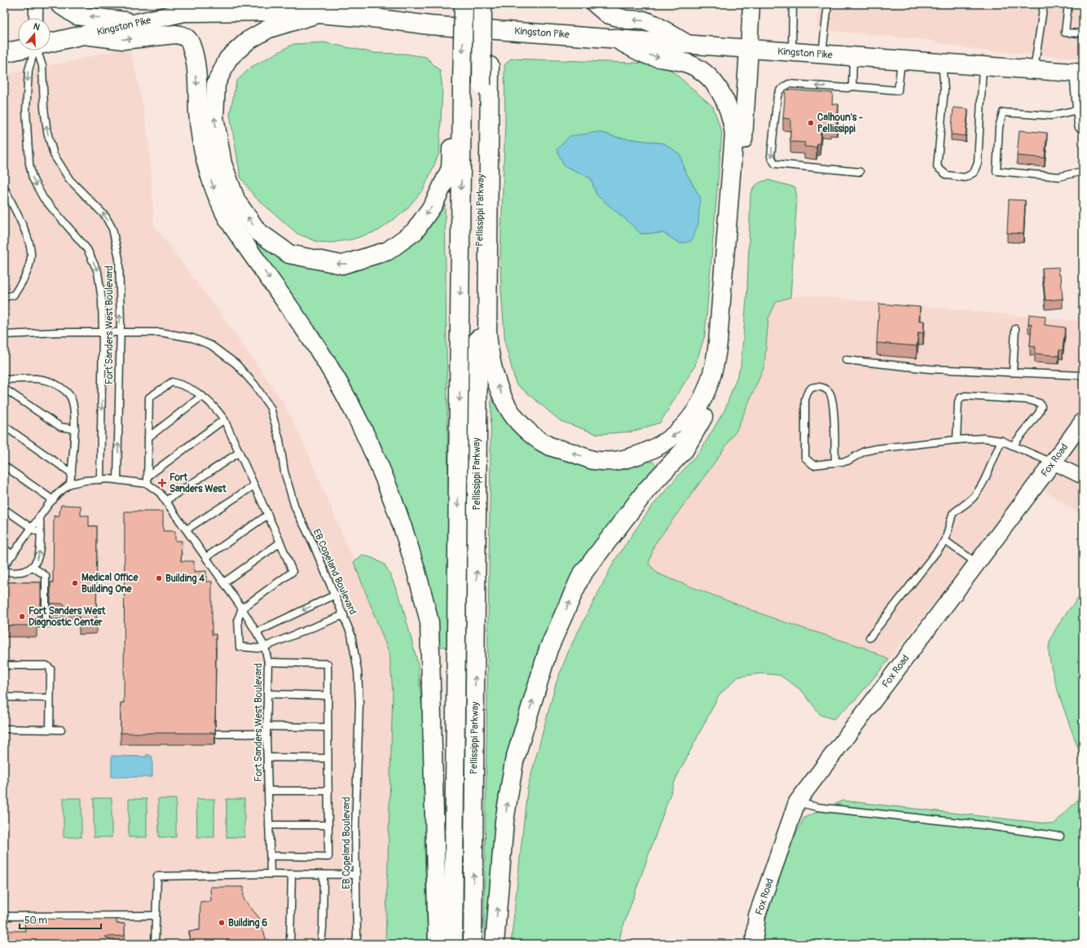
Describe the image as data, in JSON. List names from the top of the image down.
{
  "streets": {
    "main road": ["Kingston Pike", "Pellissippi Parkway"],
    "street": ["Fox Road"],
    "lane": ["Fort Sanders West Boulevard", "EB Copeland Boulevard"]
  },
  "crossings": [
    ["Fort Sanders West Boulevard", "EB Copeland Boulevard"]
  ],
  "places": {
    "other": [
      "Calhoun's - Pellissippi",
      "Building 4",
      "Medical Office Building One",
      "Fort Sanders West Diagnostic Center",
      "Building 6"
    ],
    "health": ["Fort Sanders West"]
  },
  "scale_bar": "50 m",
  "north": "top"
}
